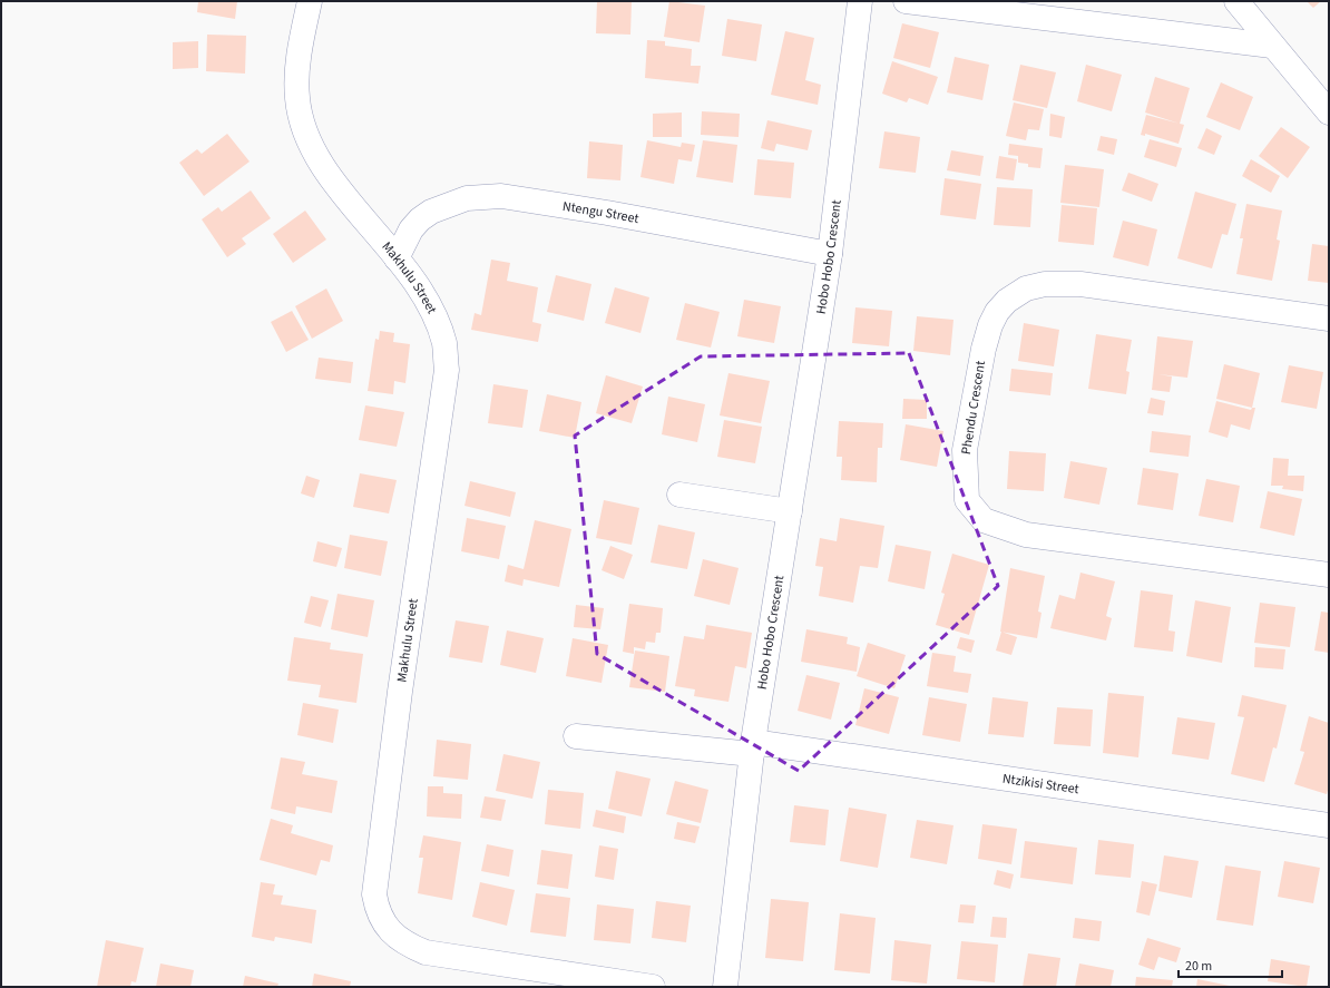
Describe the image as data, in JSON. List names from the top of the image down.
{
  "streets": {
    "street": [
      "Ntengu Street",
      "Hobo Hobo Crescent",
      "Makhulu Street",
      "Phendu Crescent",
      "Ntzikisi Street"
    ]
  },
  "crossings": [
    ["Ntengu Street", "Hobo Hobo Crescent"],
    ["Ntengu Street", "Makhulu Street"],
    ["Hobo Hobo Crescent", "Ntzikisi Street"]
  ],
  "scale_bar": "20 m"
}
